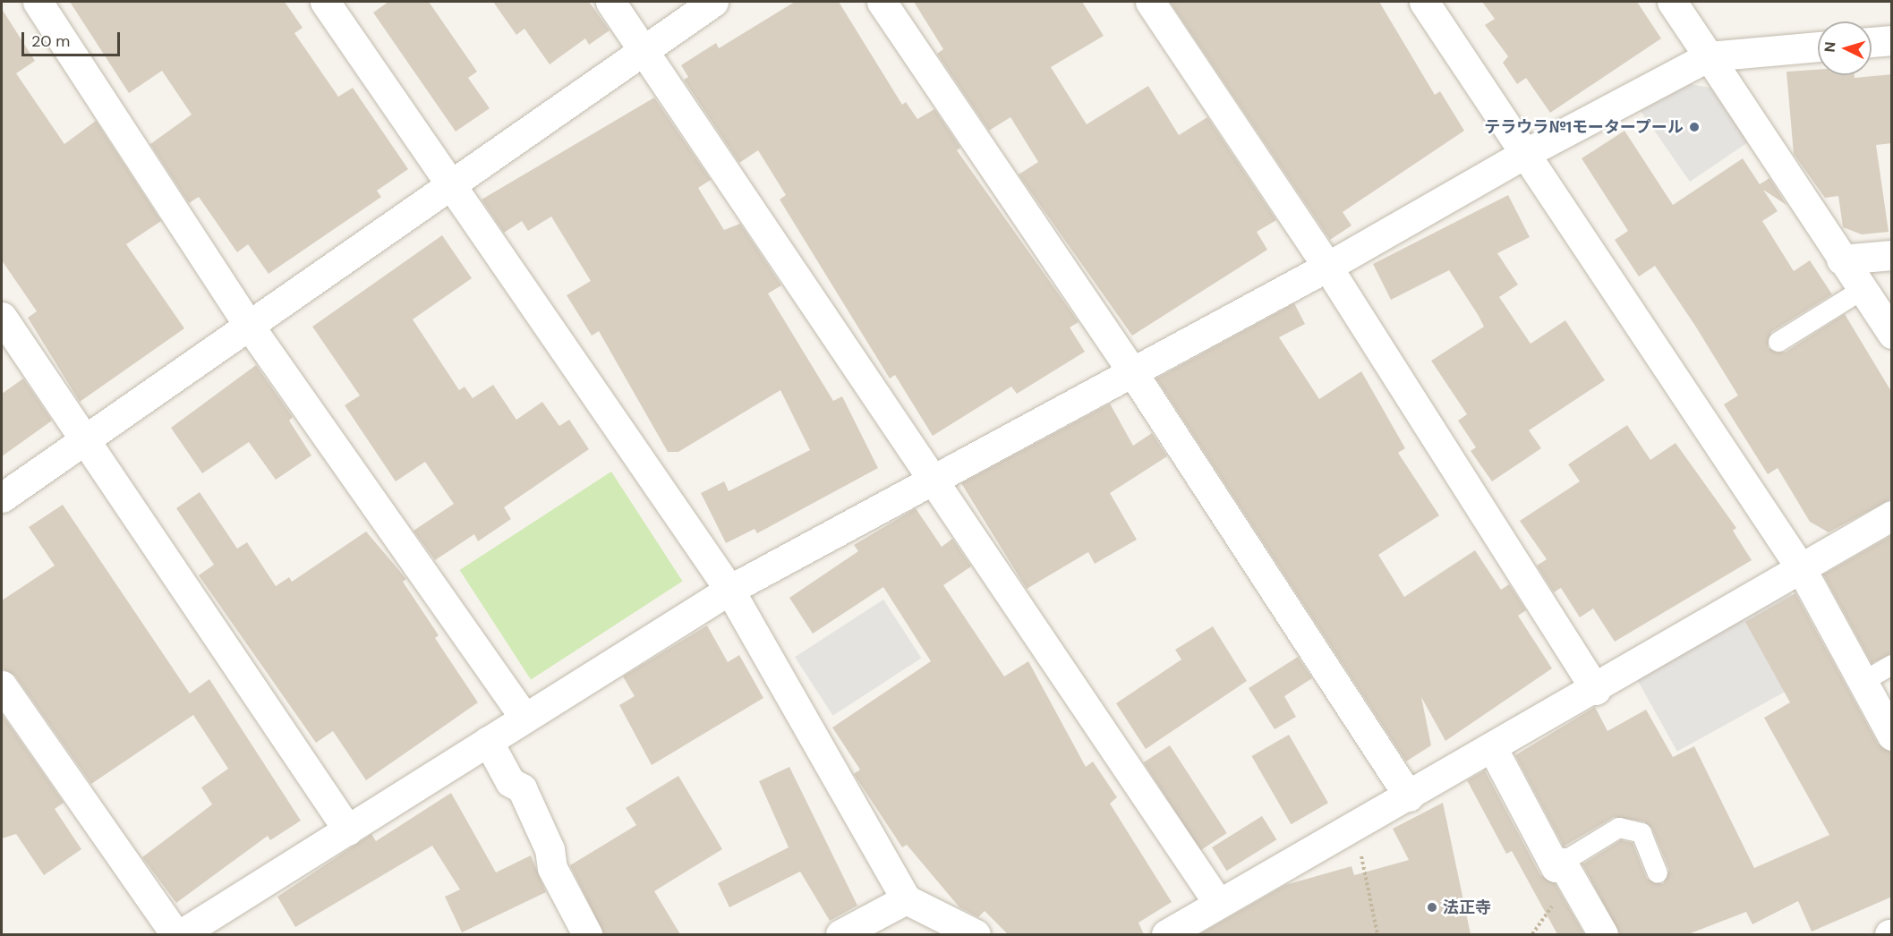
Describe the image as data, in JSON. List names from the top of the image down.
{
  "places": ["テラウラ№1モータープール", "法正寺"],
  "scale_bar": "20 m",
  "north": "left"
}
